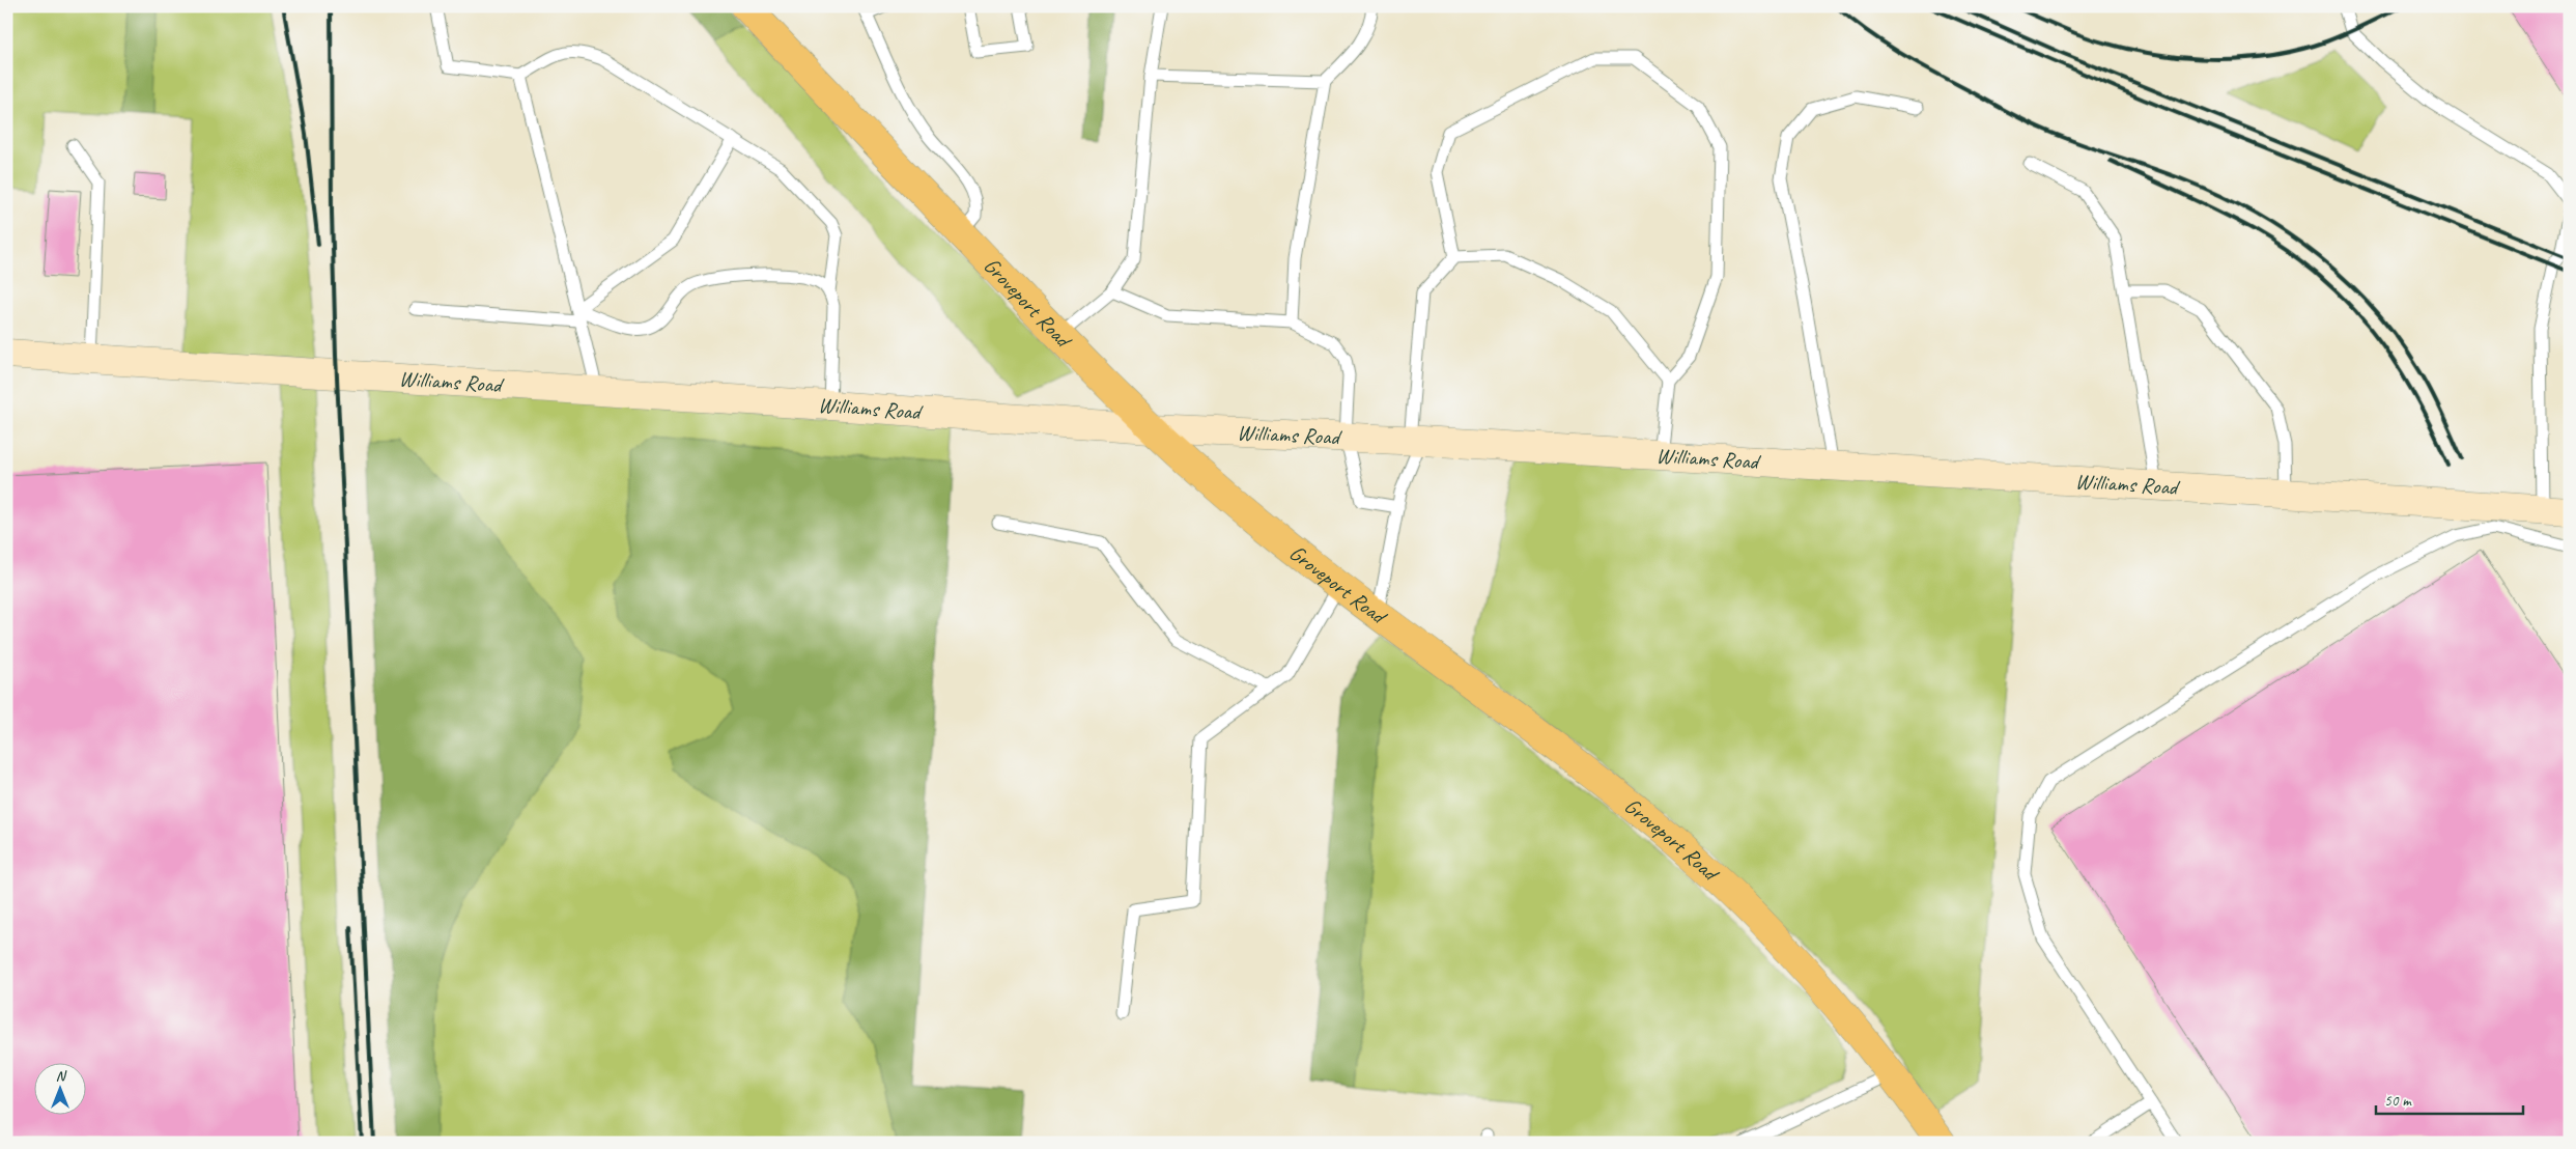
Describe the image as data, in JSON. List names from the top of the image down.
{
  "streets": {
    "main road": ["Groveport Road", "Williams Road"]
  },
  "crossings": [
    ["Groveport Road", "Williams Road"]
  ],
  "scale_bar": "50 m",
  "north": "top"
}
